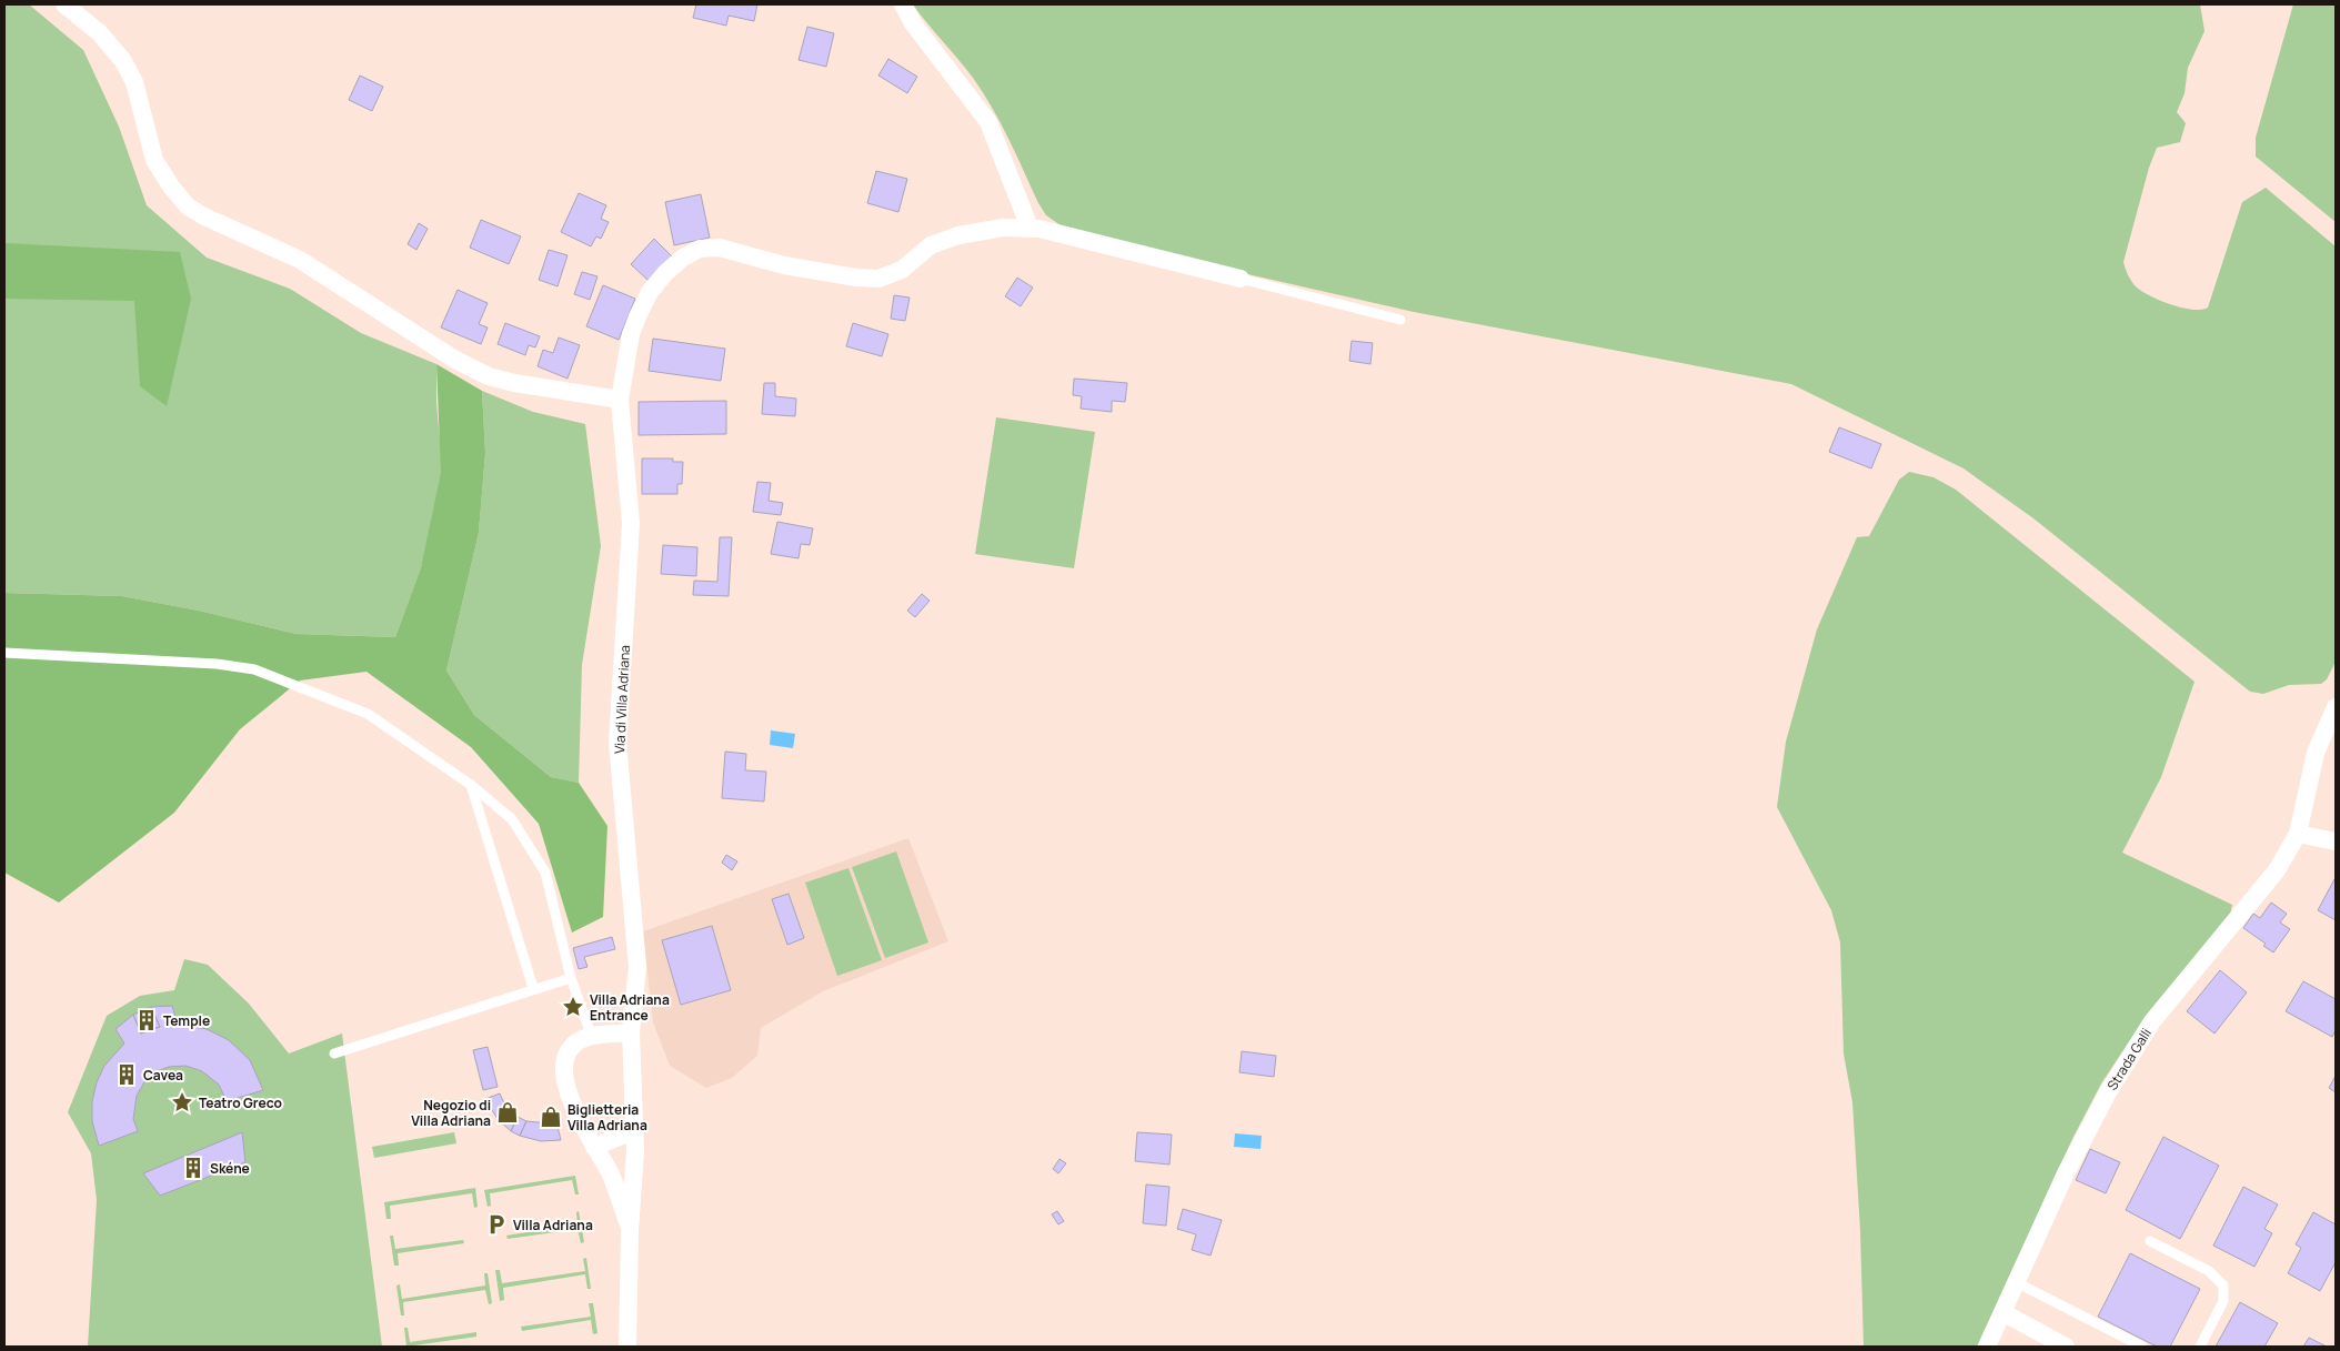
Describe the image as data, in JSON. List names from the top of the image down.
{
  "streets": {
    "street": ["Via di Villa Adriana", "Strada Galli"]
  },
  "places": {
    "place": ["Villa Adriana Entrance", "Teatro Greco"],
    "building": ["Temple", "Cavea", "Skéne"],
    "shop": ["Negozio di Villa Adriana", "Biglietteria Villa Adriana"],
    "parking": ["Villa Adriana"]
  }
}
